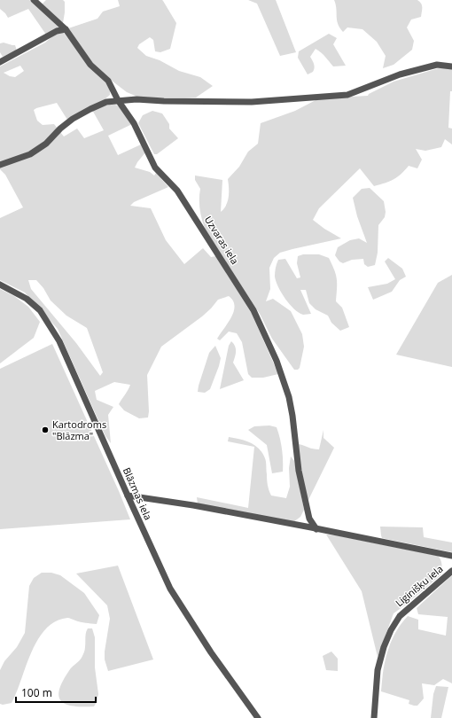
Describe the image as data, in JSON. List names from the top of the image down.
{
  "streets": {
    "street": ["Uzvaras iela", "Blāzmas iela", "Liginišķu iela"]
  },
  "places": ["Kartodroms \"Blāzma\""],
  "scale_bar": "100 m"
}
